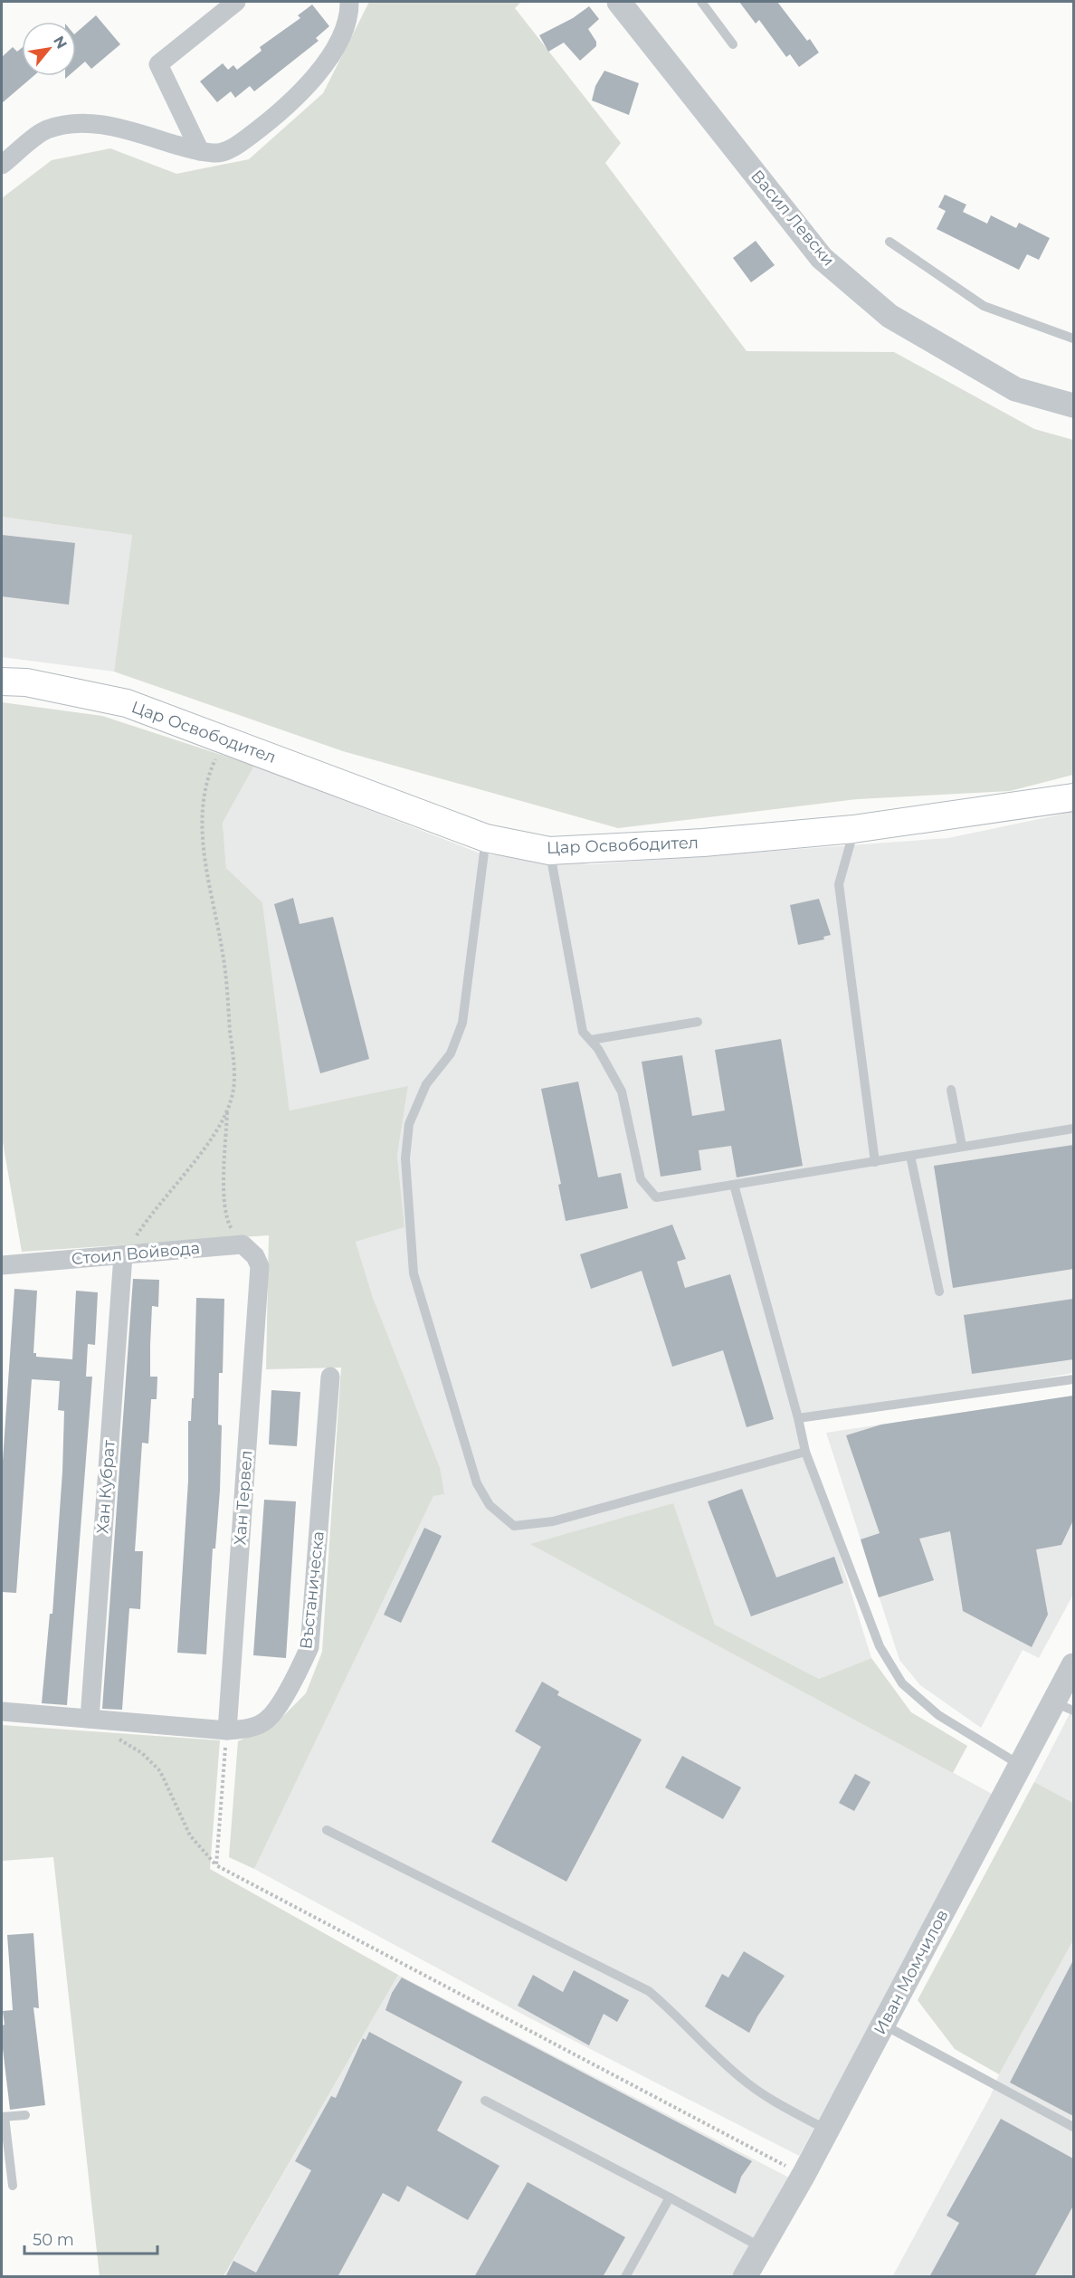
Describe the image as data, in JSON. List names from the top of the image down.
{
  "streets": {
    "main road": ["Цар Освободител"],
    "street": [
      "Васил Левски",
      "Стоил Войвода",
      "Хан Кубрат",
      "Хан Тервел",
      "Въстаническа",
      "Иван Момчилов"
    ]
  },
  "crossings": [
    ["Стоил Войвода", "Хан Кубрат"],
    ["Стоил Войвода", "Хан Тервел"],
    ["Хан Кубрат", "Въстаническа"],
    ["Хан Тервел", "Въстаническа"]
  ],
  "scale_bar": "50 m",
  "north": "top right"
}
